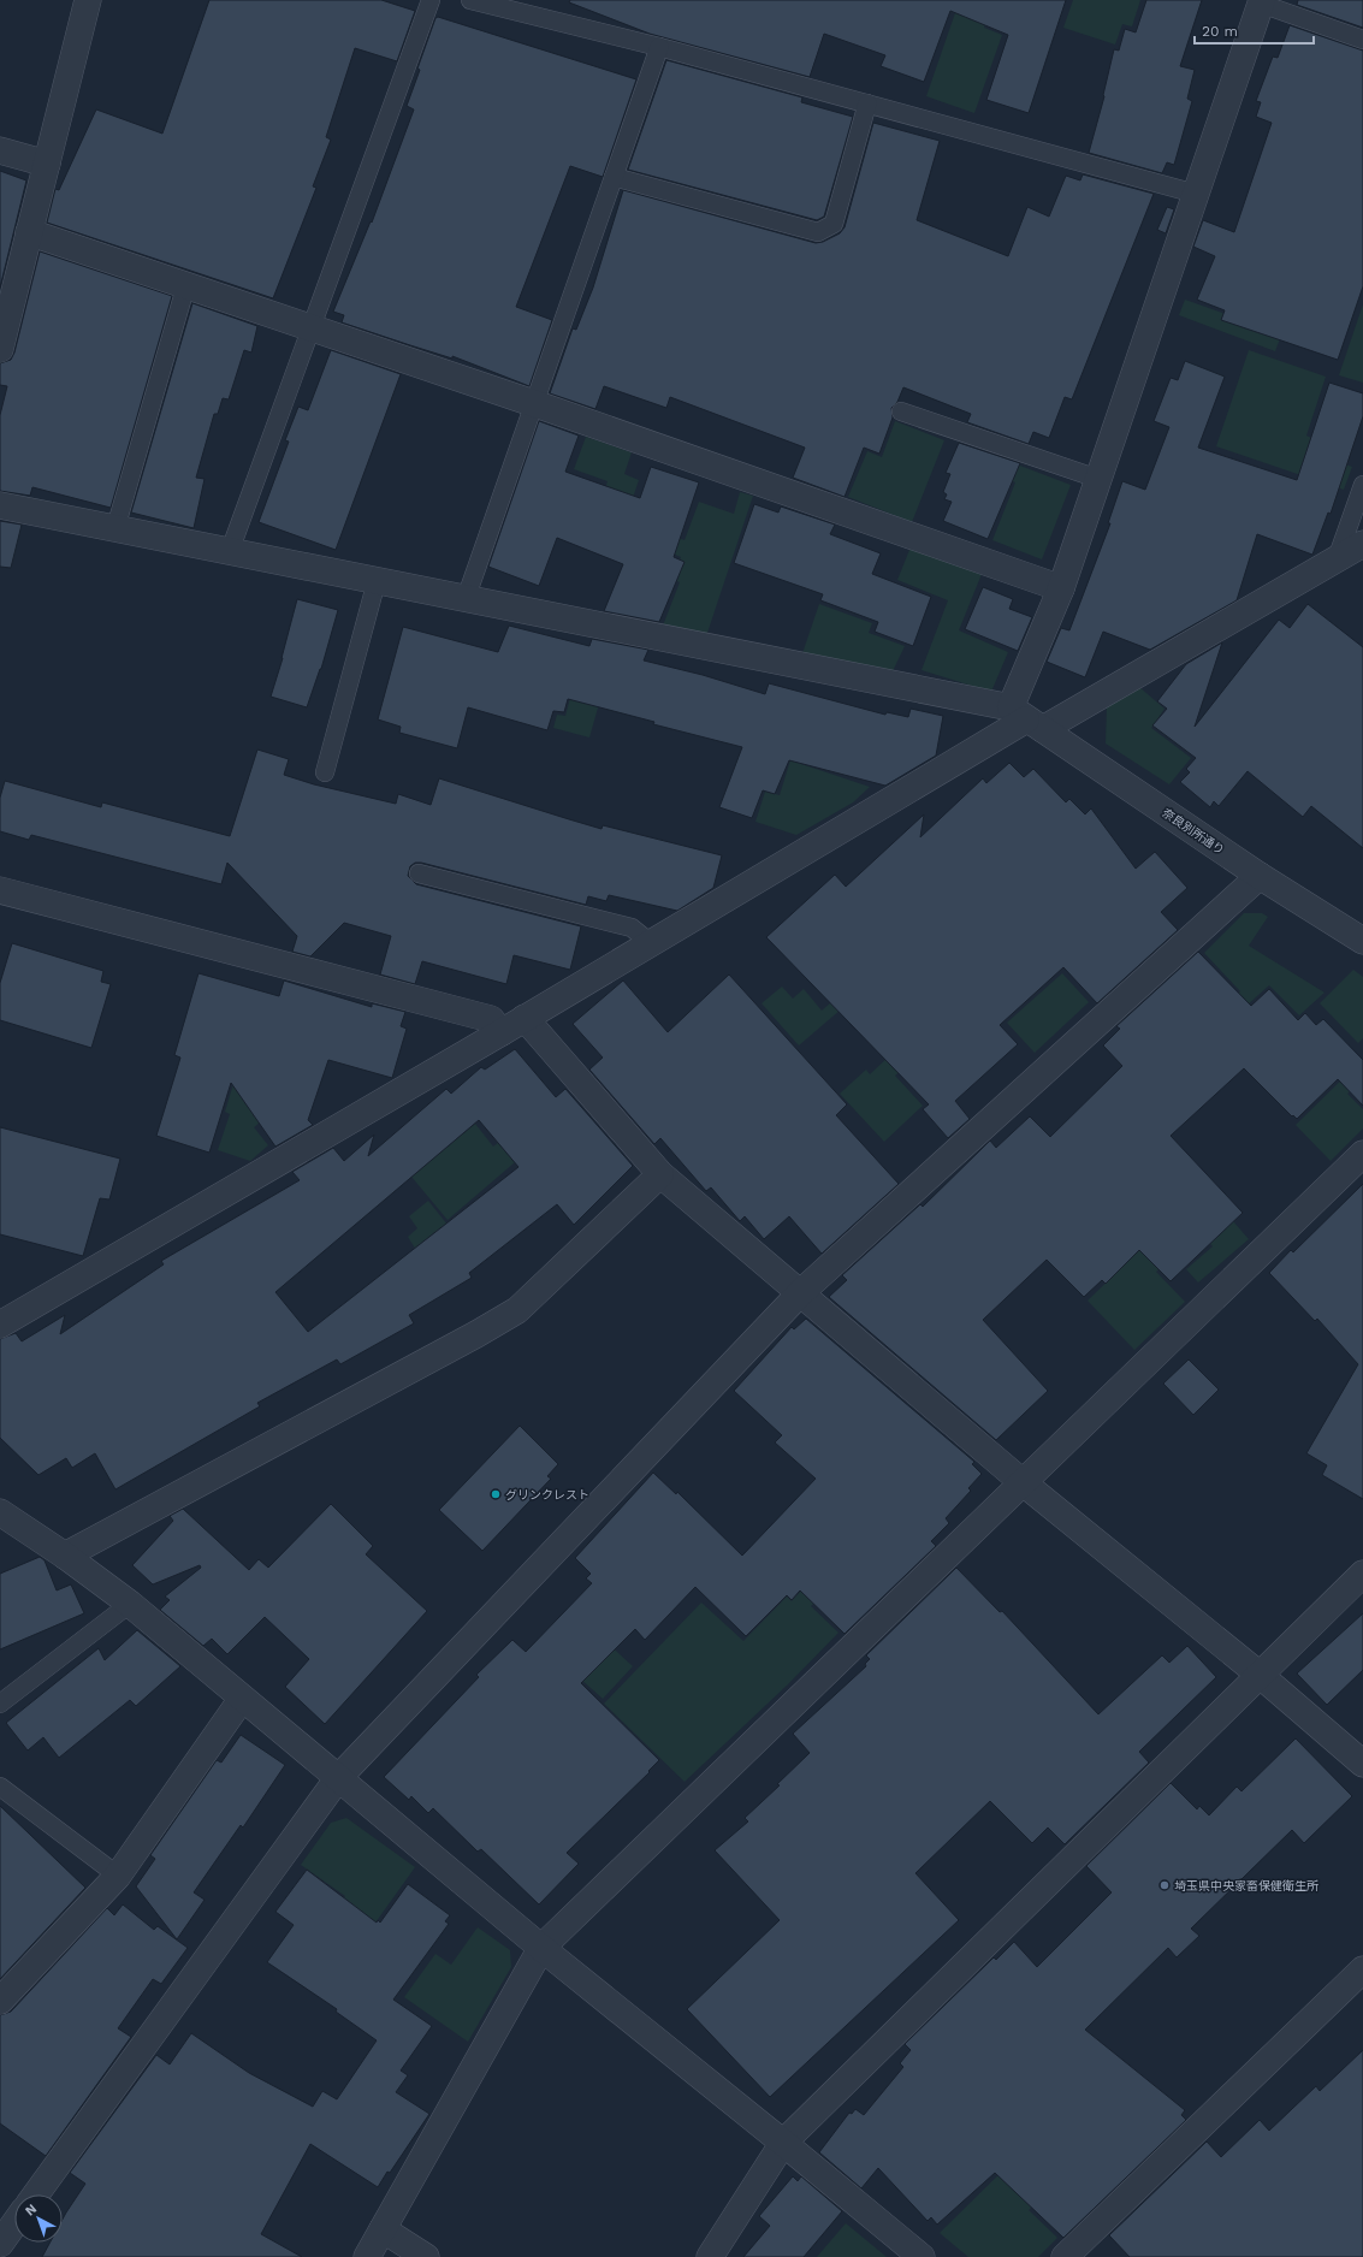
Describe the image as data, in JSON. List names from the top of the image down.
{
  "streets": {
    "street": ["奈良別所通り"]
  },
  "places": ["グリンクレスト", "埼玉県中央家畜保健衛生所"],
  "scale_bar": "20 m",
  "north": "top left"
}
